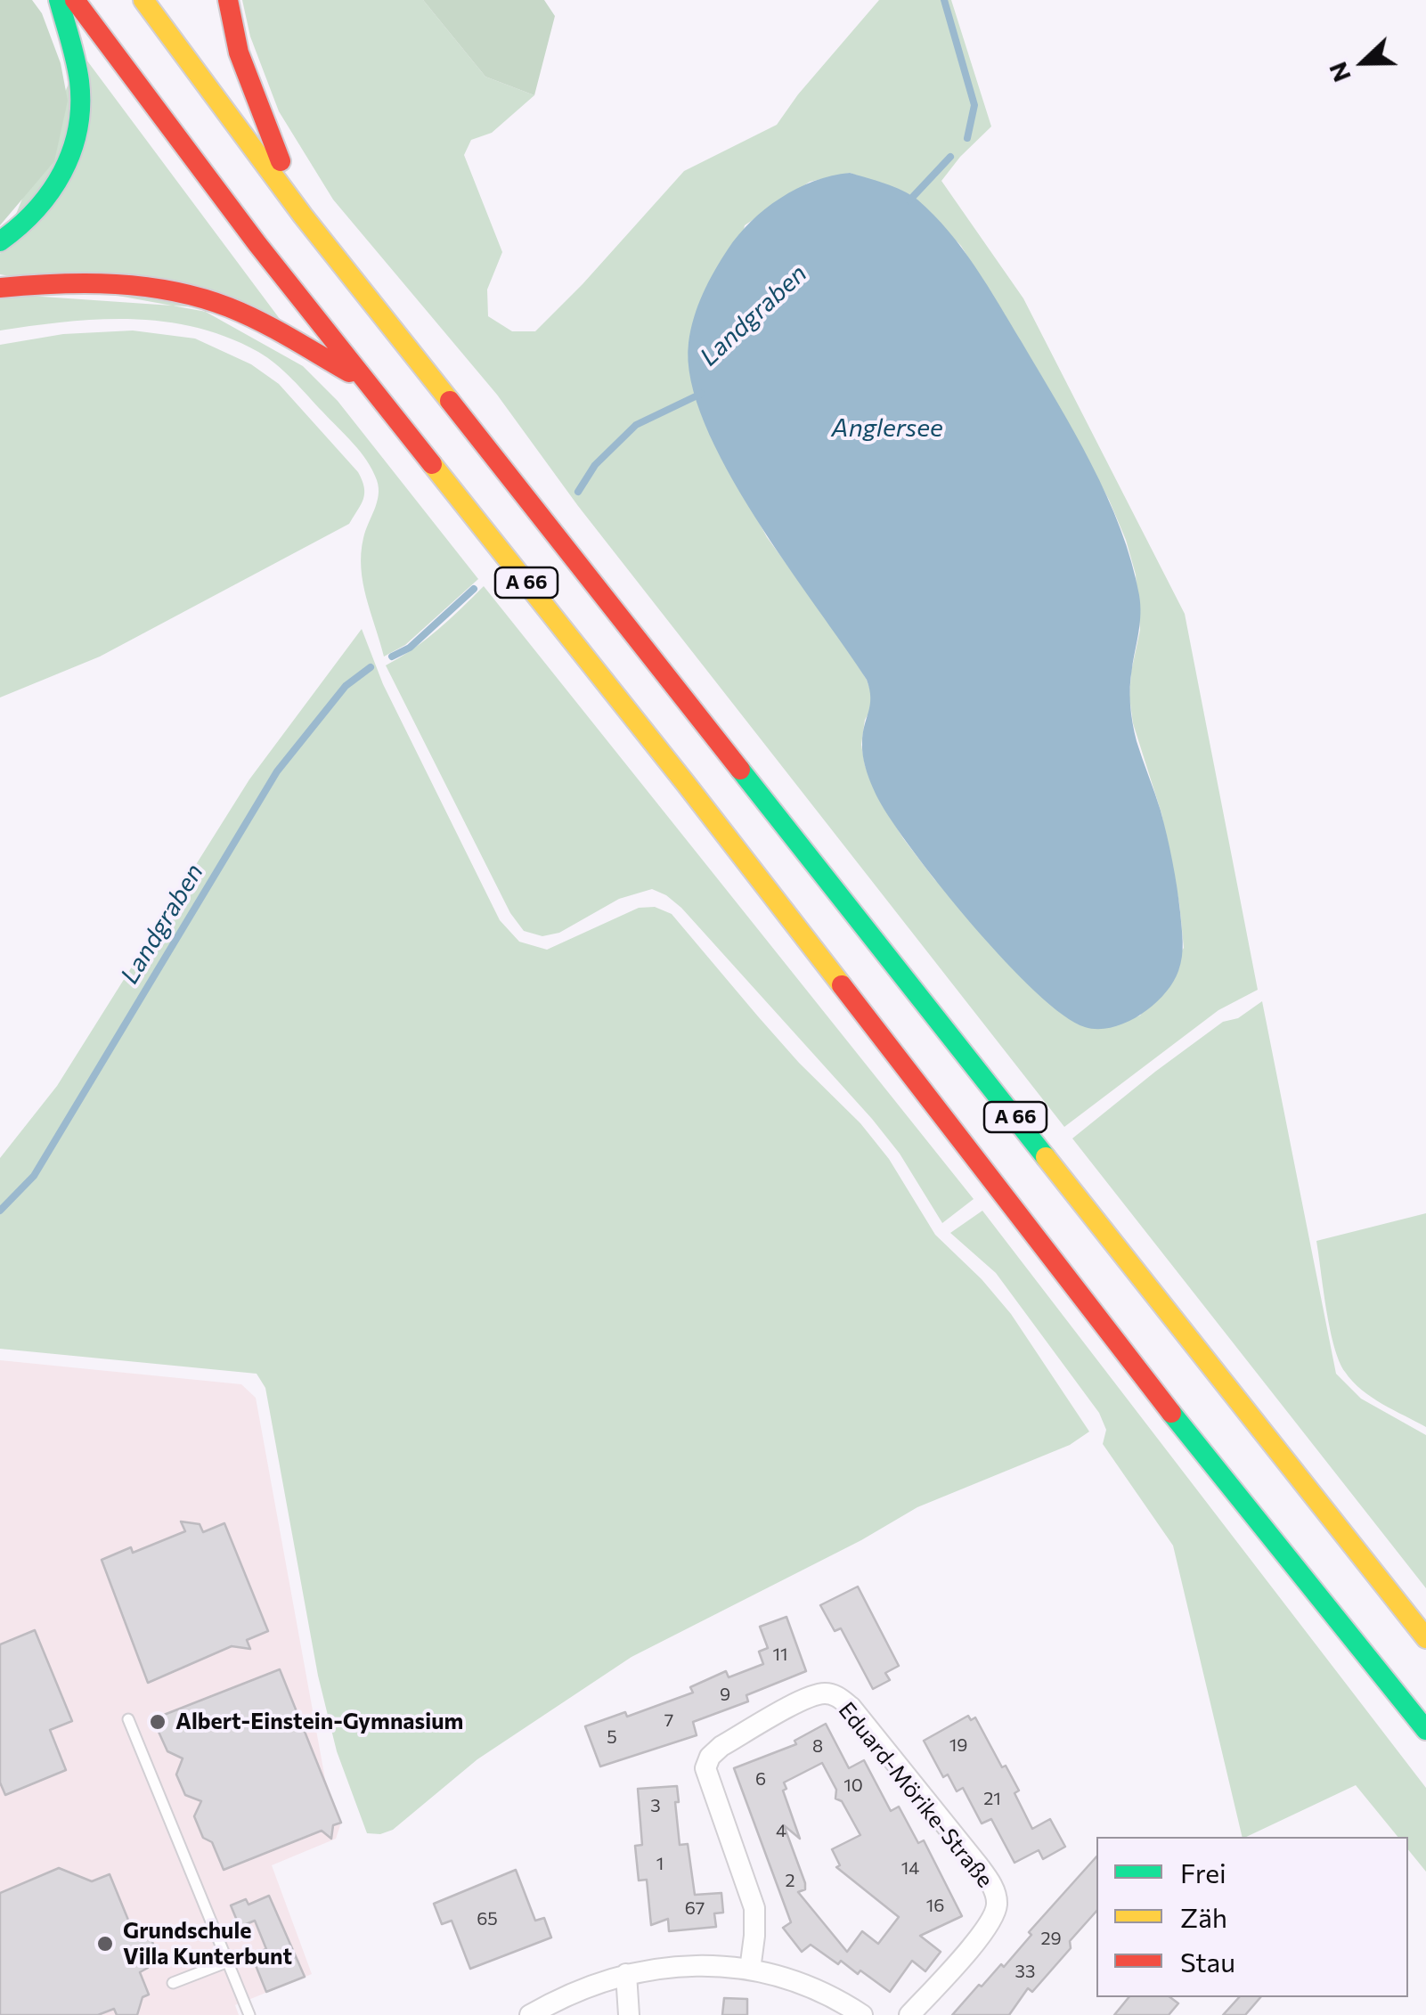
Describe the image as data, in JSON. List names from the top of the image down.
{
  "streets": {
    "highway": ["A 66"],
    "street": ["Eduard-Mörike-Straße"]
  },
  "water": ["Landgraben", "Anglersee"],
  "places": ["Albert-Einstein-Gymnasium", "Grundschule Villa Kunterbunt"],
  "house_numbers": [
    "11",
    "9",
    "7",
    "5",
    "19",
    "8",
    "6",
    "10",
    "21",
    "3",
    "4",
    "1",
    "14",
    "2",
    "16",
    "67",
    "65",
    "29",
    "33"
  ],
  "legend": ["Frei", "Zäh", "Stau"],
  "north": "left"
}
